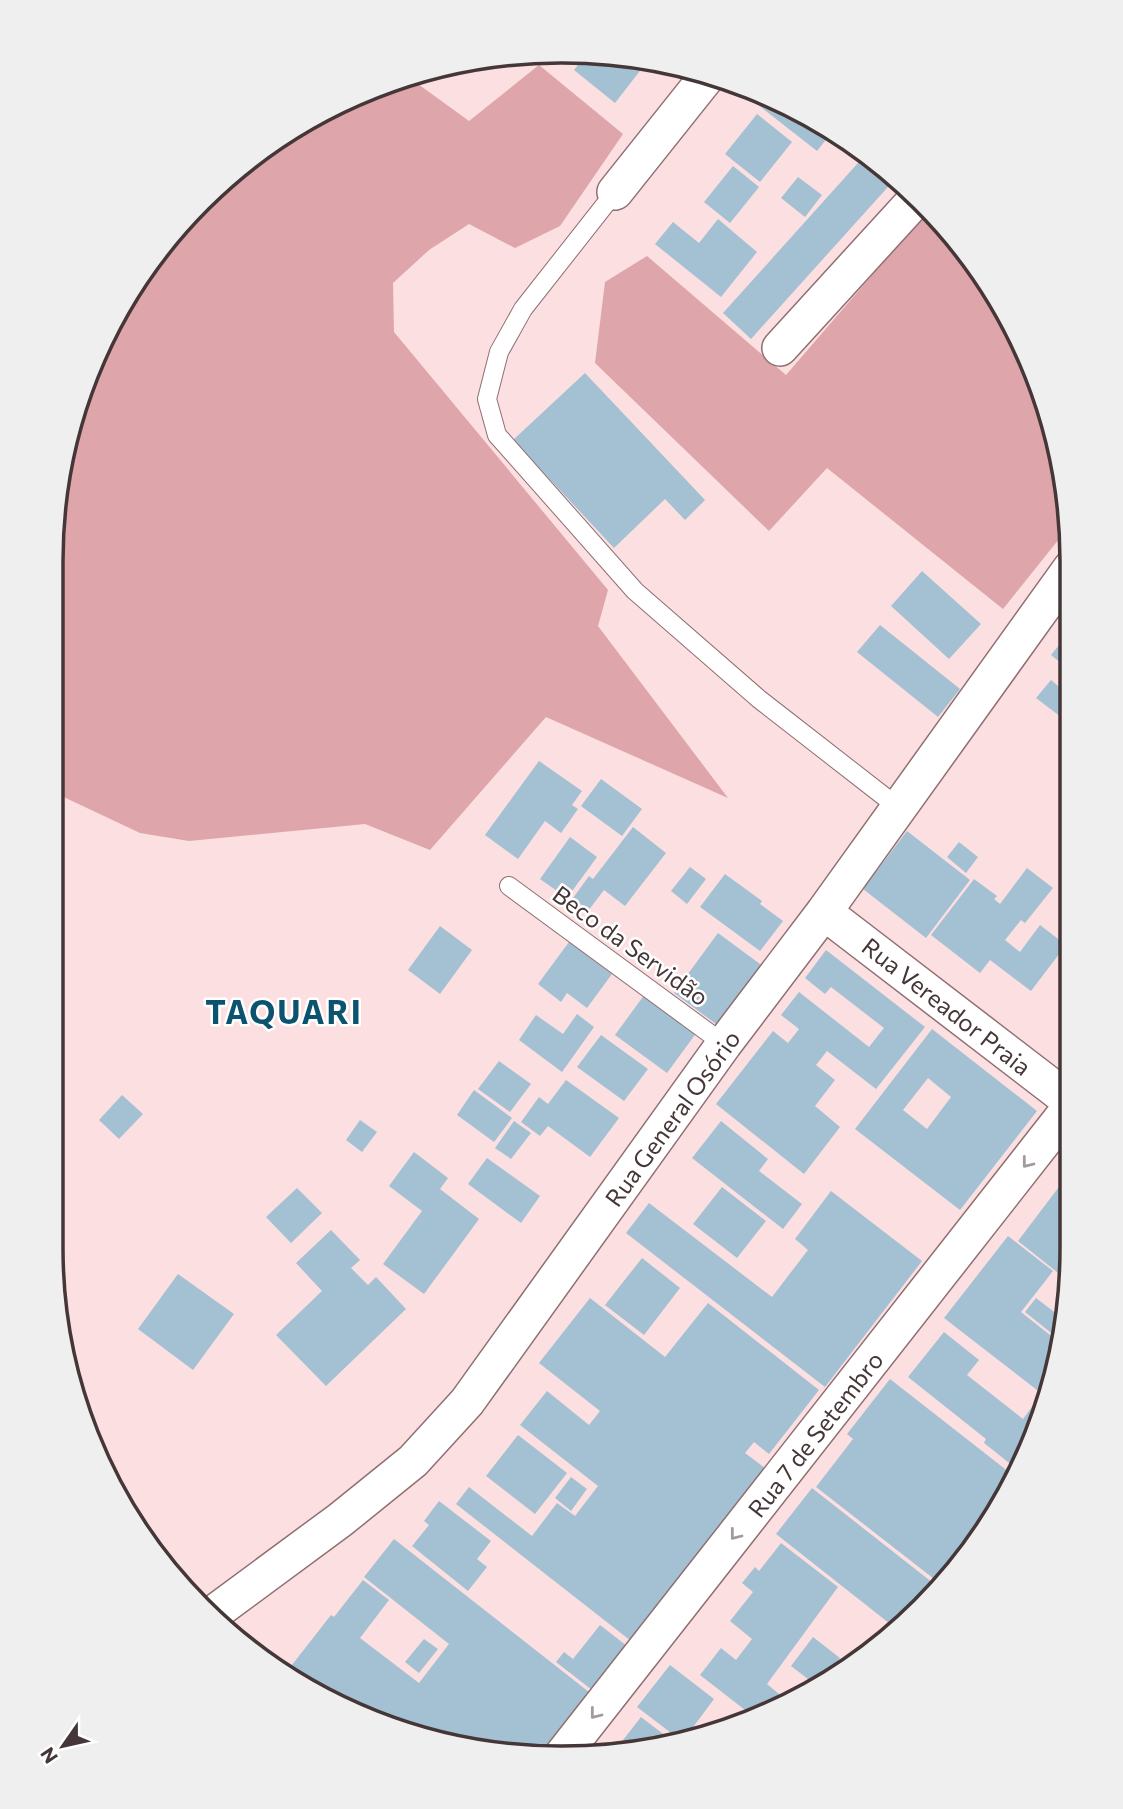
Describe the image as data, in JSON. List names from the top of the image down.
{
  "streets": {
    "street": ["Rua Vereador Praia", "Rua General Osório", "Rua 7 de Setembro"],
    "lane": ["Beco da Servidão"]
  },
  "crossings": [
    ["Beco da Servidão", "Rua General Osório"],
    ["Rua Vereador Praia", "Rua General Osório"]
  ],
  "one_way": ["Rua 7 de Setembro"],
  "districts": ["TAQUARI"],
  "north": "bottom left"
}
